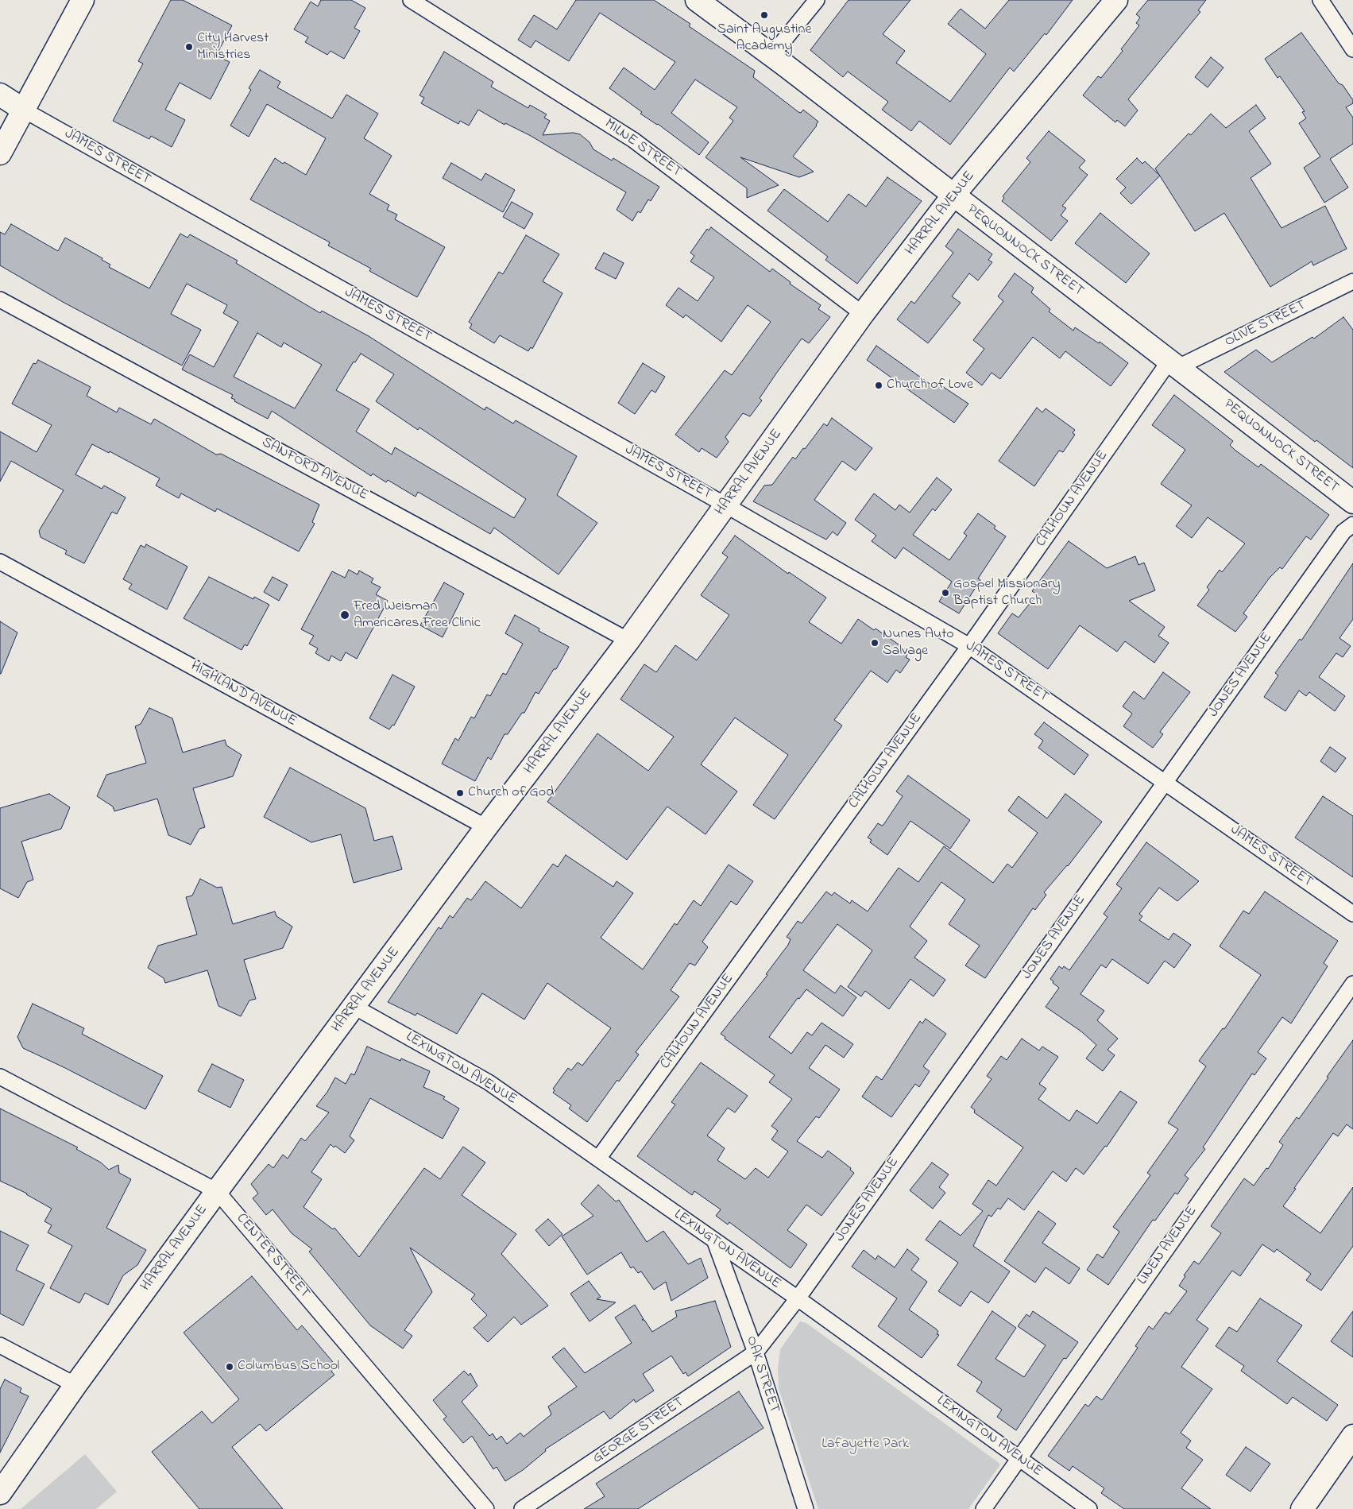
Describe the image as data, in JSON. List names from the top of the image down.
{
  "streets": {
    "street": [
      "MILNE STREET",
      "JAMES STREET",
      "HARRAL AVENUE",
      "PEQUONNOCK STREET",
      "OLIVE STREET",
      "SANFORD AVENUE",
      "CALHOUN AVENUE",
      "JONES AVENUE",
      "HIGHLAND AVENUE",
      "LEXINGTON AVENUE",
      "LINEN AVENUE",
      "CENTER STREET",
      "OAK STREET",
      "GEORGE STREET"
    ]
  },
  "crossings": [
    ["MILNE STREET", "HARRAL AVENUE"],
    ["JAMES STREET", "HARRAL AVENUE"],
    ["JAMES STREET", "CALHOUN AVENUE"],
    ["JAMES STREET", "JONES AVENUE"],
    ["HARRAL AVENUE", "PEQUONNOCK STREET"],
    ["HARRAL AVENUE", "SANFORD AVENUE"],
    ["HARRAL AVENUE", "HIGHLAND AVENUE"],
    ["HARRAL AVENUE", "LEXINGTON AVENUE"],
    ["HARRAL AVENUE", "CENTER STREET"],
    ["PEQUONNOCK STREET", "OLIVE STREET"],
    ["PEQUONNOCK STREET", "CALHOUN AVENUE"],
    ["OLIVE STREET", "CALHOUN AVENUE"],
    ["CALHOUN AVENUE", "LEXINGTON AVENUE"],
    ["JONES AVENUE", "LEXINGTON AVENUE"],
    ["JONES AVENUE", "OAK STREET"],
    ["JONES AVENUE", "GEORGE STREET"],
    ["LEXINGTON AVENUE", "LINEN AVENUE"],
    ["LEXINGTON AVENUE", "OAK STREET"],
    ["OAK STREET", "GEORGE STREET"]
  ],
  "parks": ["Lafayette Park"],
  "places": [
    "Saint Augustine Academy",
    "City Harvest Ministries",
    "Church of Love",
    "Gospel Missionary Baptist Church",
    "Fred Weisman Americares Free Clinic",
    "Nunes Auto Salvage",
    "Church of God",
    "Columbus School"
  ]
}
